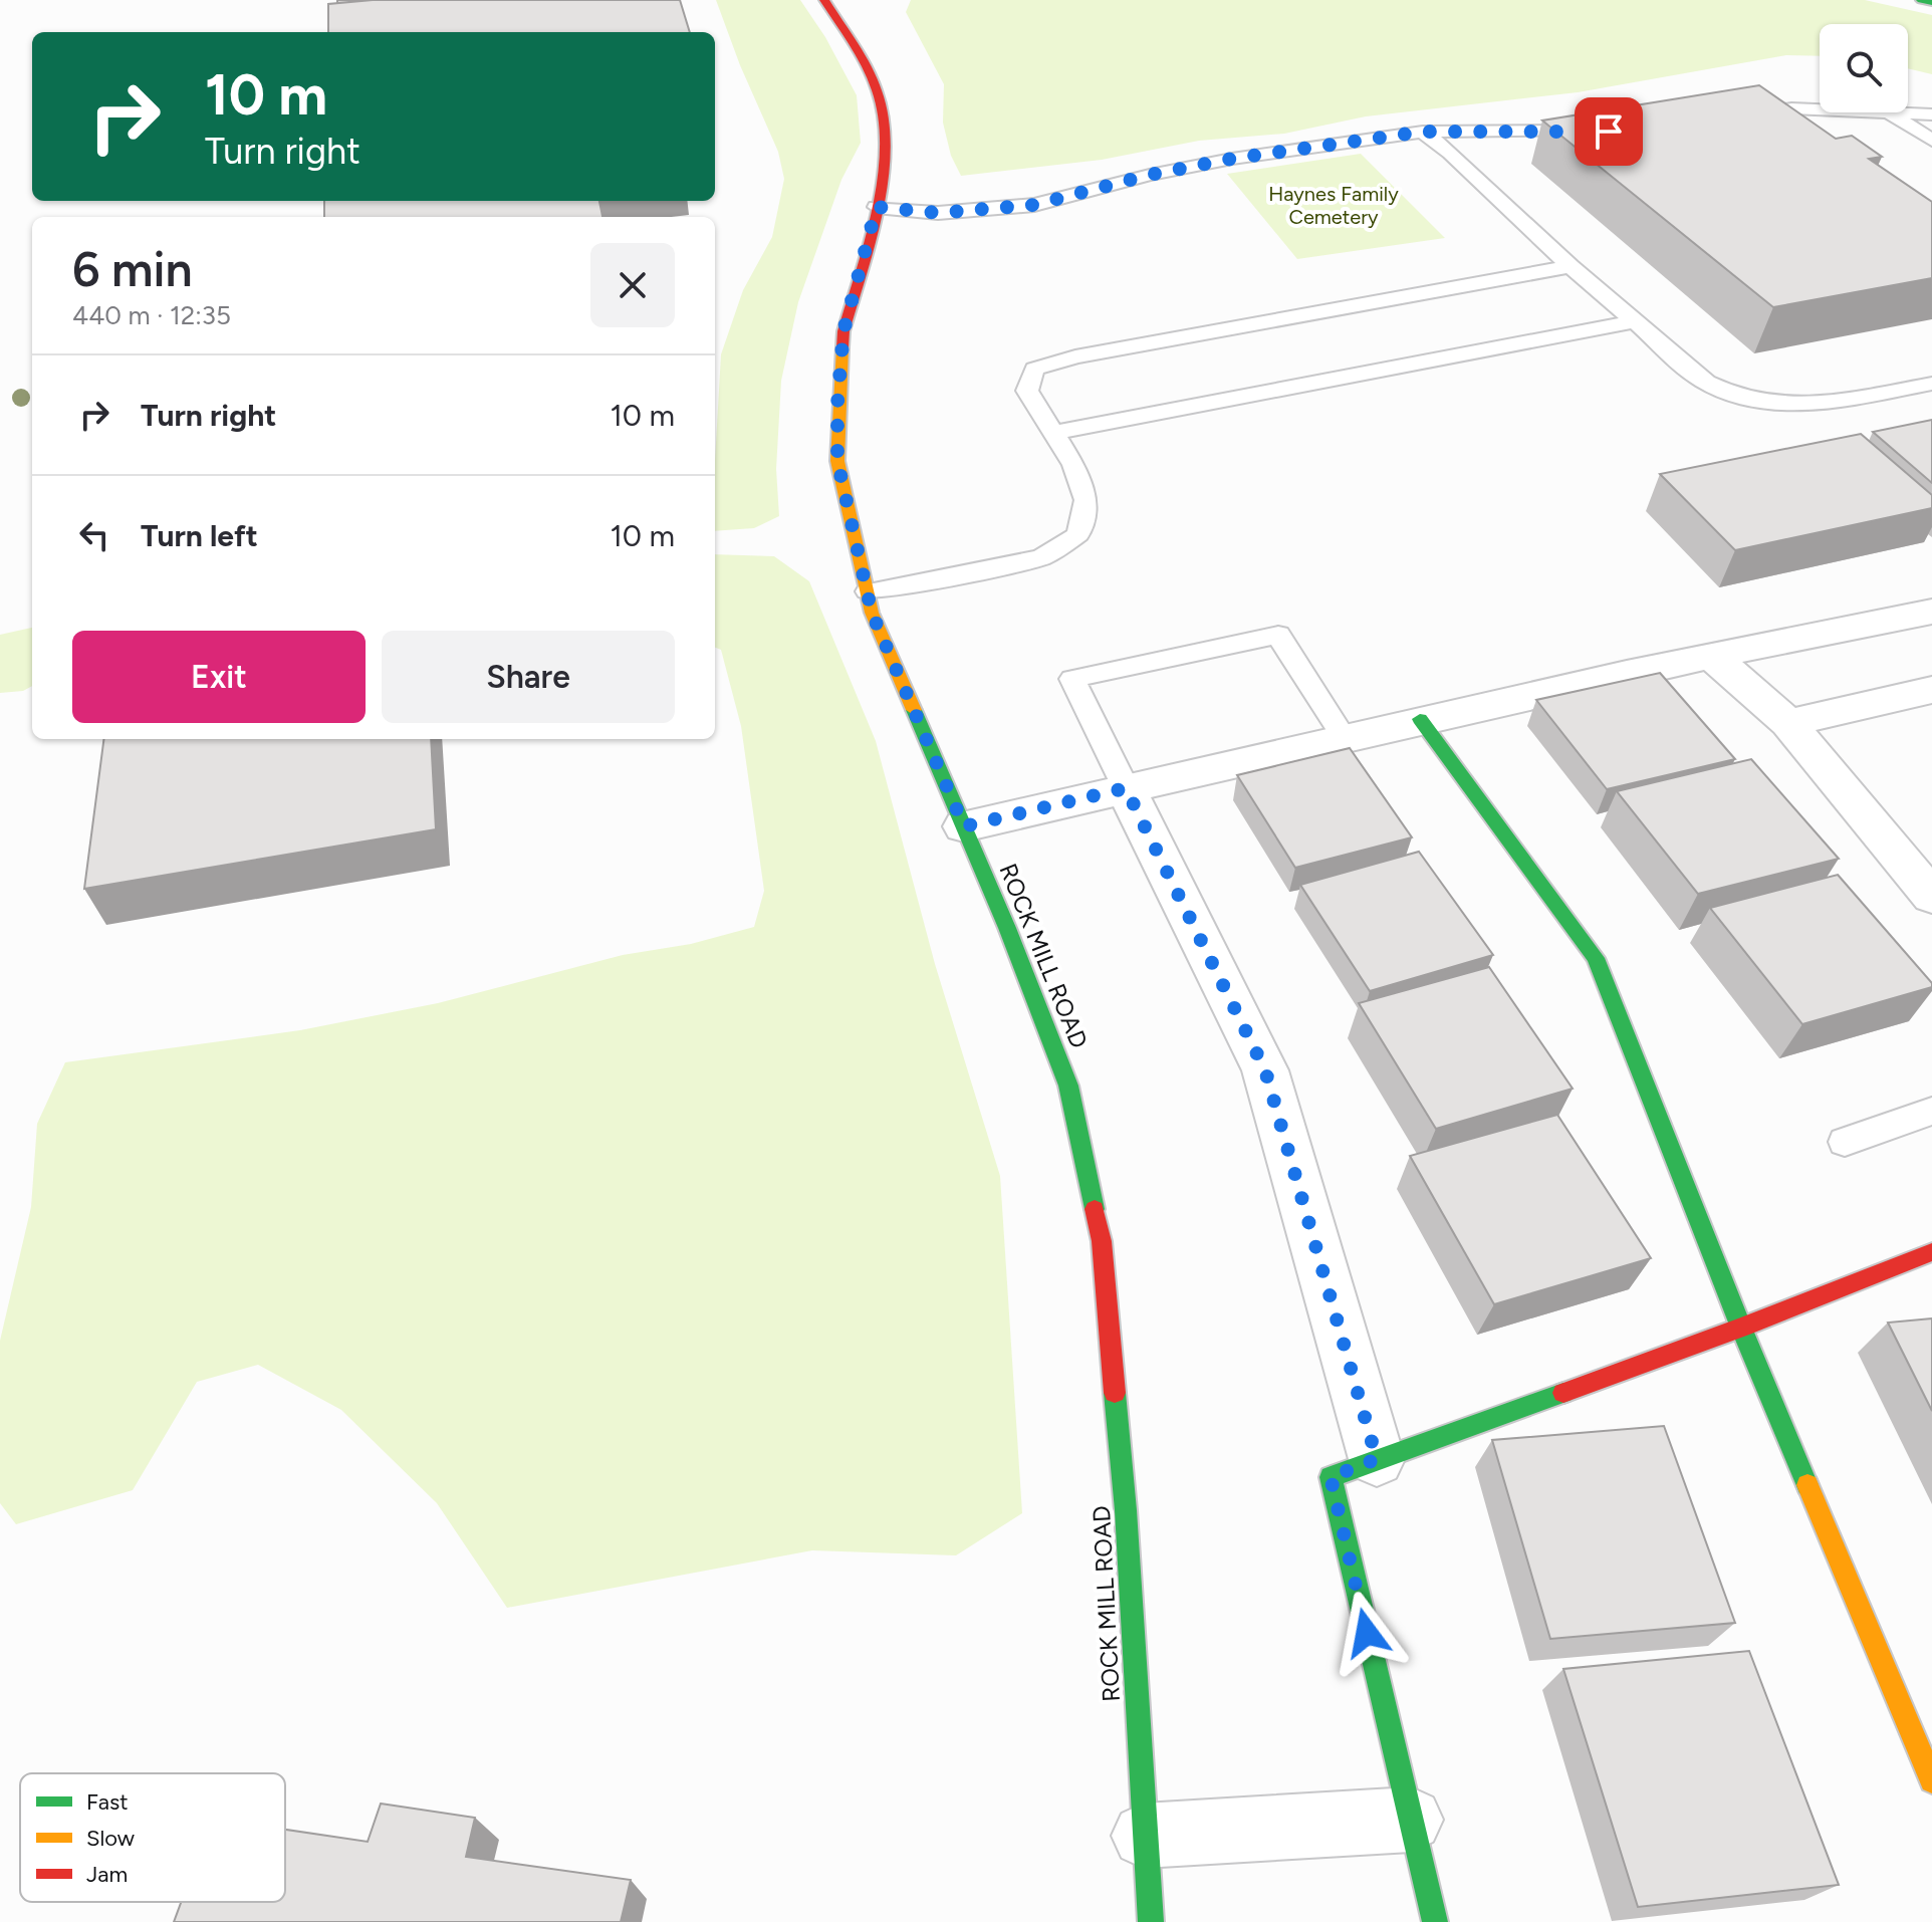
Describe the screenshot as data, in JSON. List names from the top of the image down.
{
  "streets": {
    "main road": ["ROCK MILL ROAD"]
  },
  "parks": ["Haynes Family Cemetery"],
  "legend": ["Fast", "Slow", "Jam"],
  "page": {
    "turn": ["10 m", "Turn right"],
    "heading": ["6 min", "440 m · 12:35"],
    "list": [
      {
        "name": "Turn right",
        "value": "10 m"
      },
      {
        "name": "Turn left",
        "value": "10 m"
      }
    ],
    "buttons": ["Exit", "Share"]
  }
}
